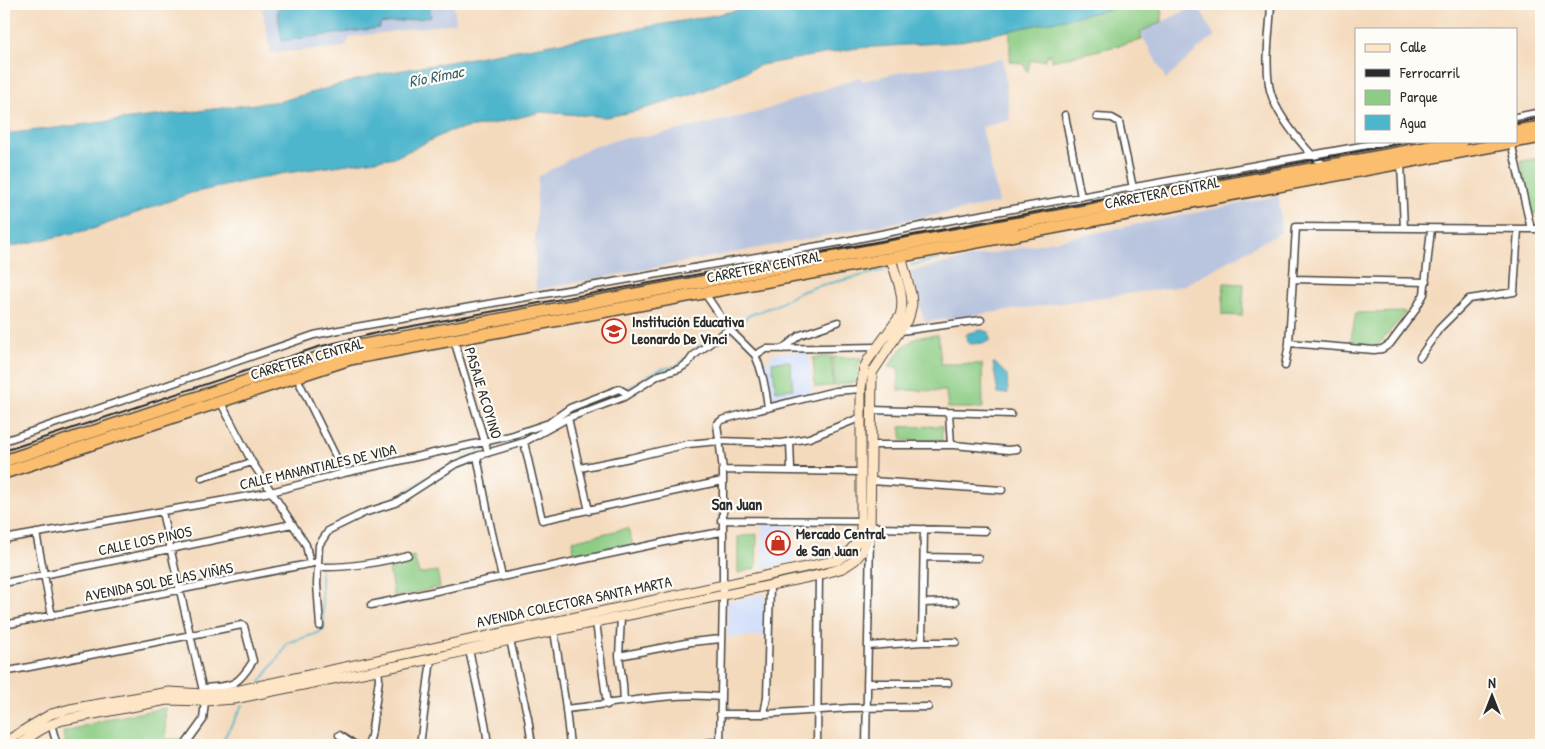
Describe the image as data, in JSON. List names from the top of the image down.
{
  "streets": {
    "highway": ["CARRETERA CENTRAL"],
    "street": [
      "PASAJE ACOYINO",
      "CALLE MANANTIALES DE VIDA",
      "CALLE LOS PINOS",
      "AVENIDA SOL DE LAS VIÑAS",
      "AVENIDA COLECTORA SANTA MARTA"
    ]
  },
  "crossings": [
    ["CARRETERA CENTRAL", "PASAJE ACOYINO"],
    ["CARRETERA CENTRAL", "AVENIDA COLECTORA SANTA MARTA"],
    ["PASAJE ACOYINO", "CALLE MANANTIALES DE VIDA"]
  ],
  "districts": ["San Juan"],
  "water": ["Río Rímac"],
  "places": {
    "school or university": ["Institución Educativa Leonardo De Vinci"],
    "shop": ["Mercado Central de San Juan"]
  },
  "legend": [
    "Calle",
    "Ferrocarril",
    "Parque",
    "Agua"
  ],
  "north": "top"
}
